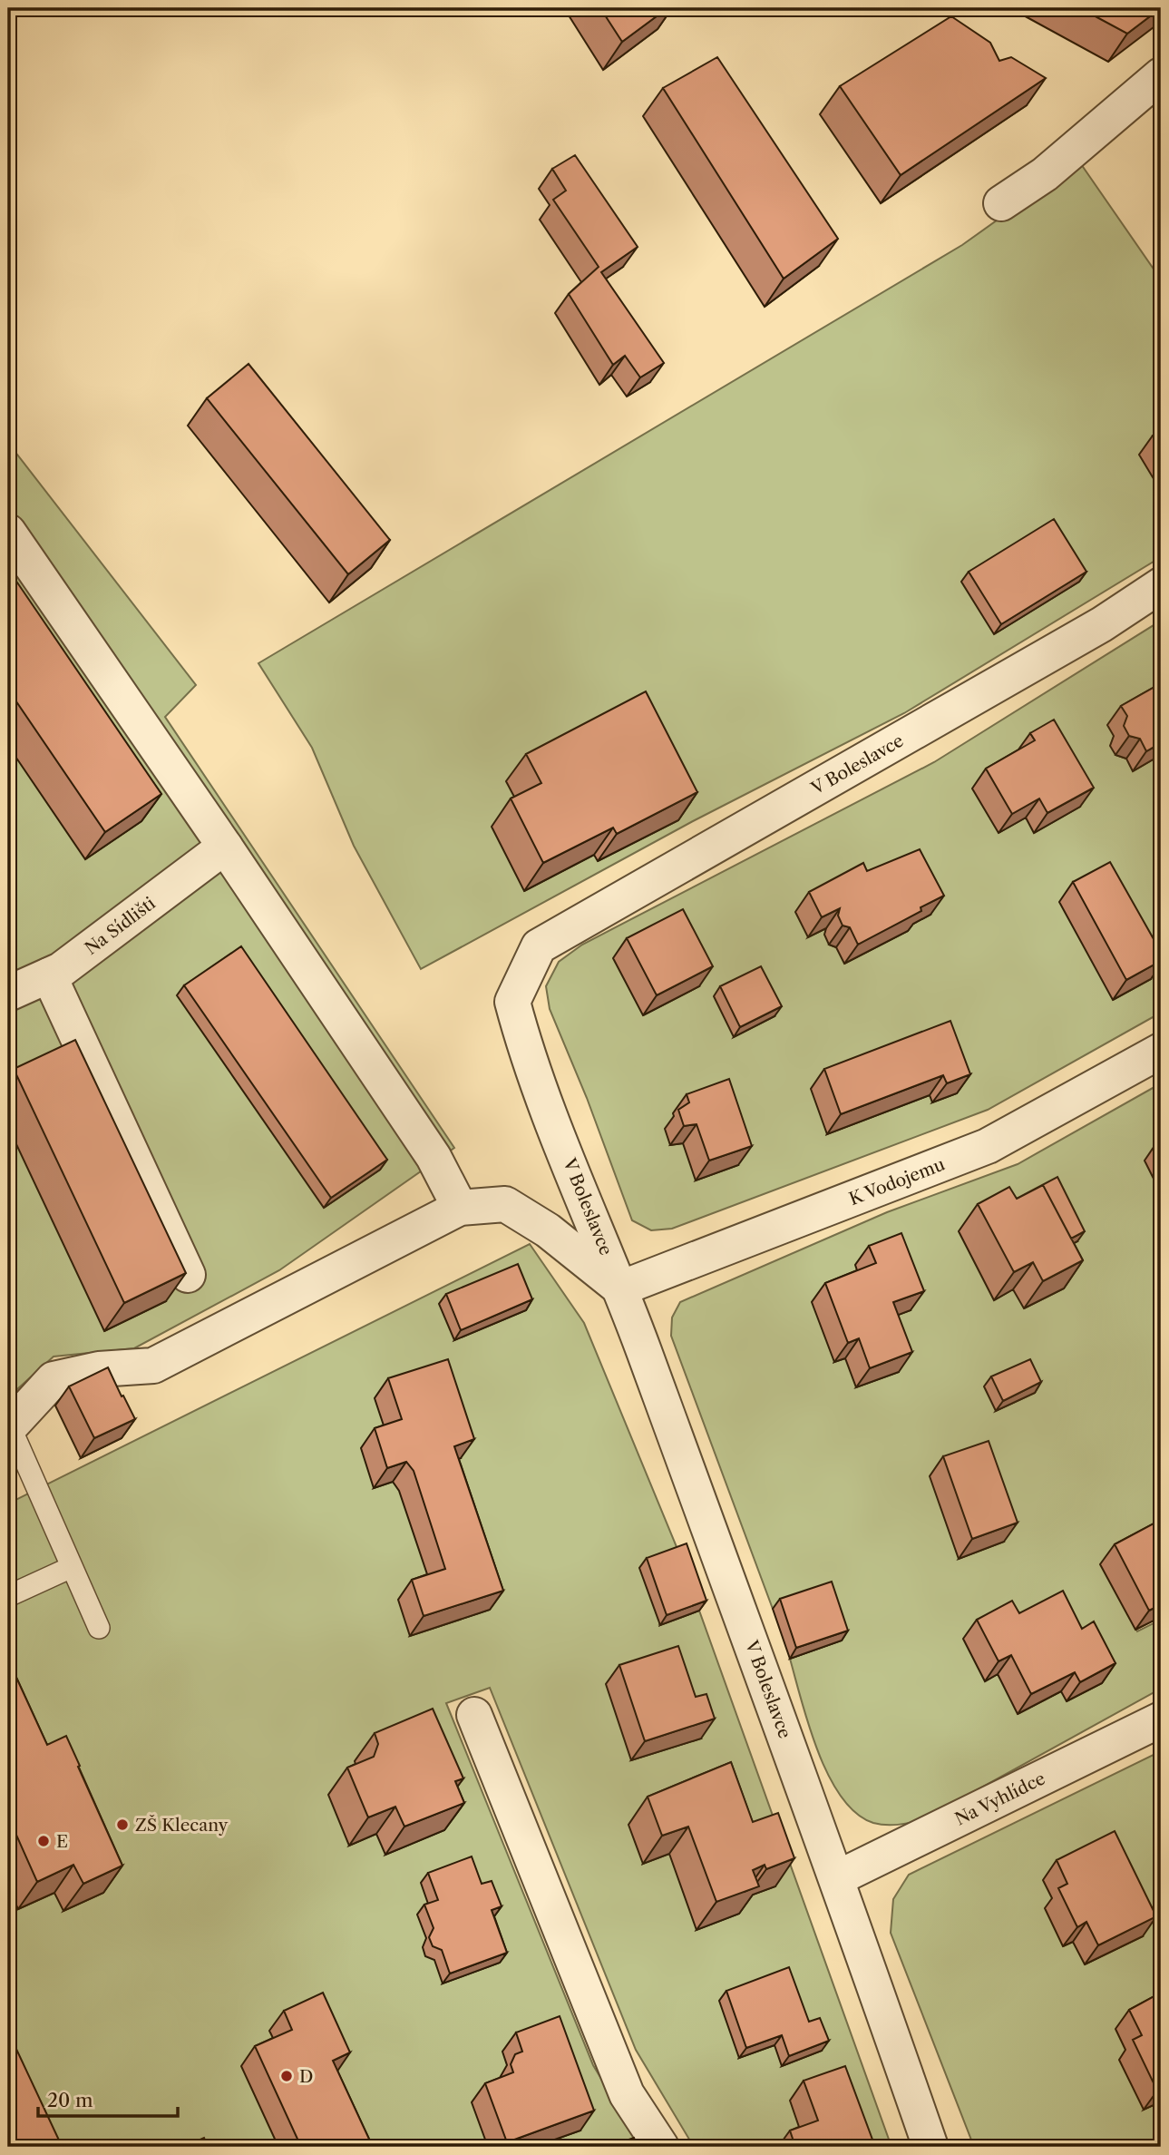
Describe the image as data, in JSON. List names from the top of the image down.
{
  "streets": {
    "street": [
      "V Boleslavce",
      "Na Sídlišti",
      "K Vodojemu",
      "Na Vyhlídce"
    ]
  },
  "crossings": [
    ["V Boleslavce", "K Vodojemu"],
    ["V Boleslavce", "Na Vyhlídce"]
  ],
  "places": ["ZŠ Klecany", "E", "D"],
  "scale_bar": "20 m"
}
